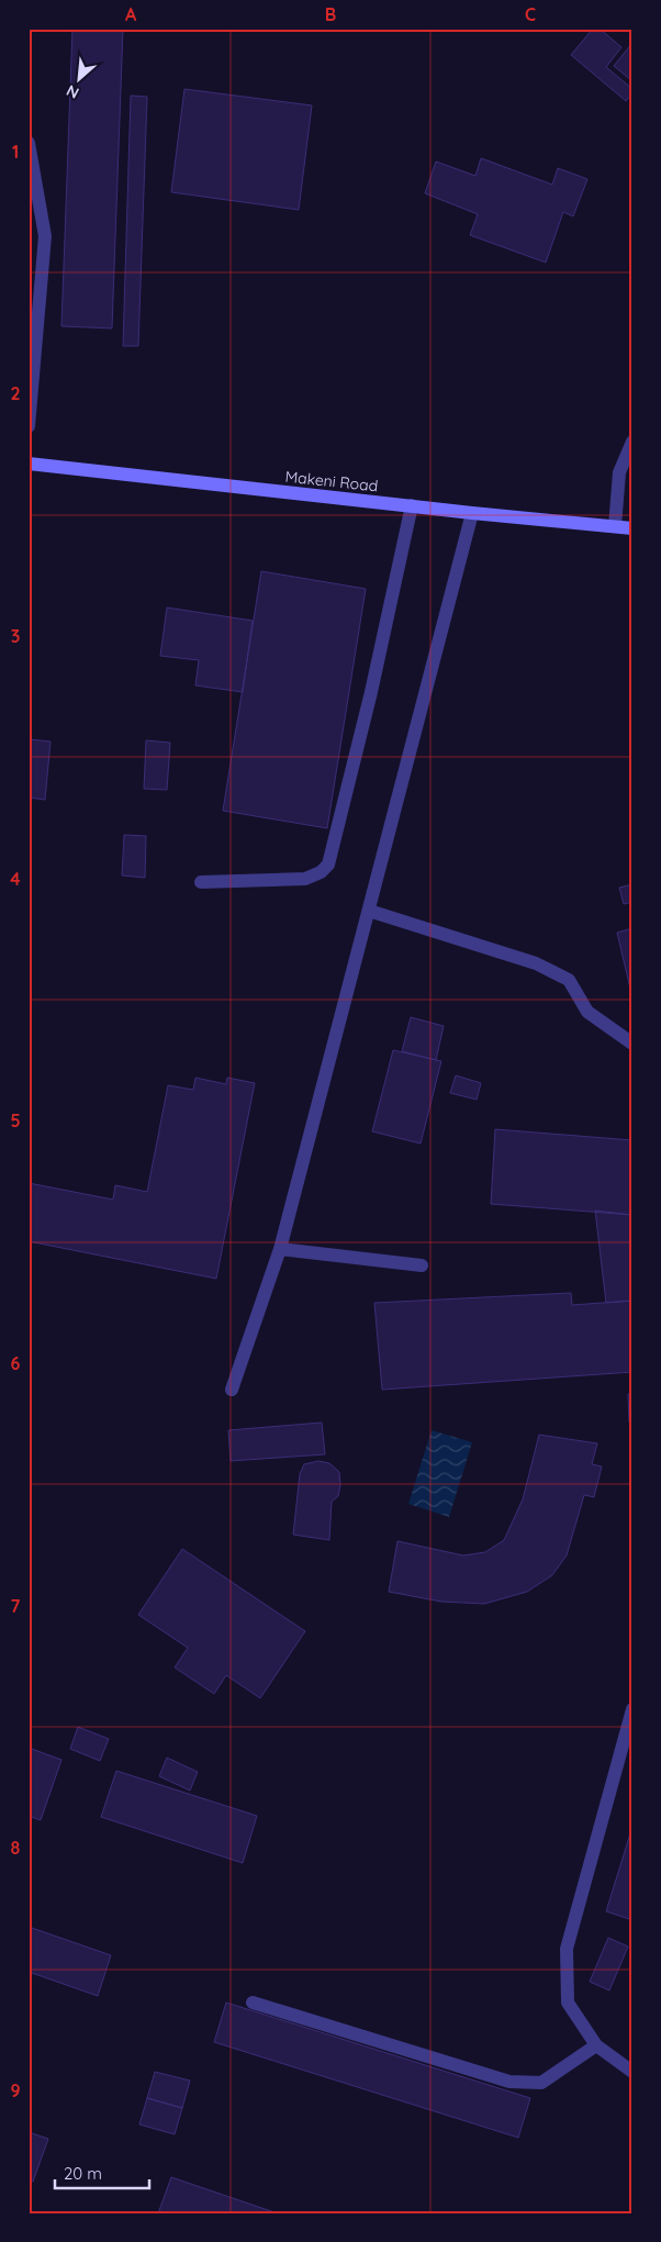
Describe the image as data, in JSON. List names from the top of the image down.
{
  "streets": {
    "main road": ["Makeni Road"]
  },
  "scale_bar": "20 m",
  "north": "bottom left",
  "grid": {
    "columns": ["A", "B", "C"],
    "rows": [
      "1",
      "2",
      "3",
      "4",
      "5",
      "6",
      "7",
      "8",
      "9"
    ]
  }
}
